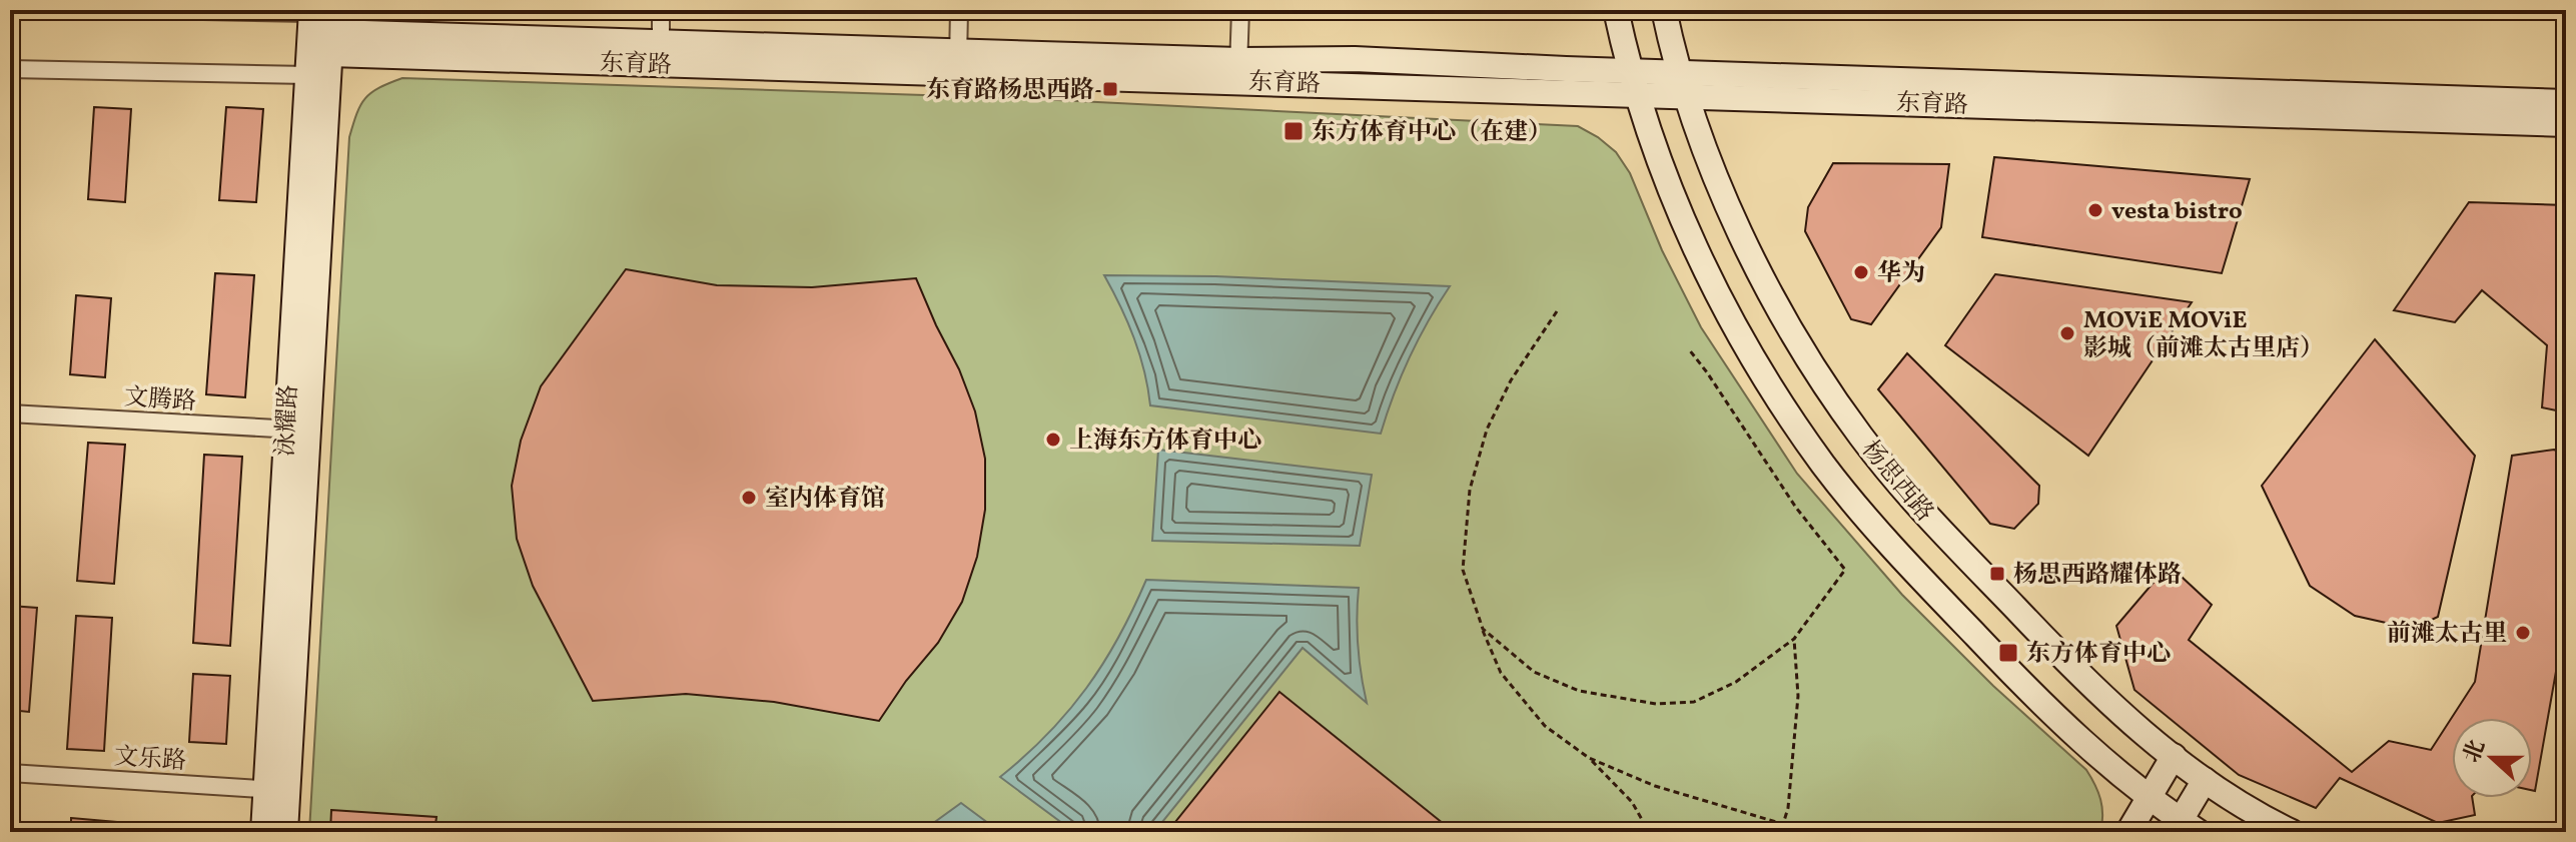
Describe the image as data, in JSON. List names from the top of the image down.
{
  "streets": {
    "street": [
      "东育路",
      "文腾路",
      "泳耀路",
      "杨思西路",
      "文乐路"
    ]
  },
  "crossings": [
    ["东育路", "泳耀路"],
    ["东育路", "杨思西路"],
    ["文腾路", "泳耀路"],
    ["泳耀路", "文乐路"]
  ],
  "places": {
    "transit": [
      "东育路杨思西路",
      "东方体育中心（在建）",
      "杨思西路耀体路",
      "东方体育中心"
    ],
    "other": [
      "vesta bistro",
      "华为",
      "MOViE MOViE 影城（前滩太古里店）",
      "上海东方体育中心",
      "室内体育馆",
      "前滩太古里"
    ]
  },
  "north": "left"
}
